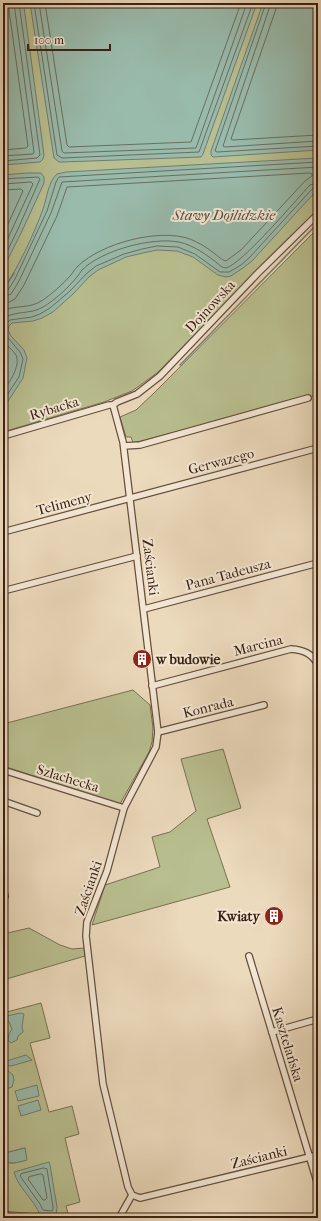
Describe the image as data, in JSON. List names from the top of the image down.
{
  "streets": {
    "street": [
      "Dojnowska",
      "Rybacka",
      "Gerwazego",
      "Telimeny",
      "Zaścianki",
      "Pana Tadeusza",
      "Marcina",
      "Konrada",
      "Szlachecka",
      "Kasztelańska"
    ]
  },
  "crossings": [
    ["Dojnowska", "Rybacka"],
    ["Dojnowska", "Zaścianki"],
    ["Rybacka", "Zaścianki"],
    ["Gerwazego", "Telimeny"],
    ["Gerwazego", "Zaścianki"],
    ["Telimeny", "Zaścianki"],
    ["Zaścianki", "Pana Tadeusza"],
    ["Zaścianki", "Marcina"],
    ["Zaścianki", "Konrada"],
    ["Zaścianki", "Szlachecka"],
    ["Zaścianki", "Kasztelańska"]
  ],
  "water": ["Stawy Dojlidzkie"],
  "places": {
    "building": ["w budowie", "Kwiaty"]
  },
  "scale_bar": "100 m"
}
